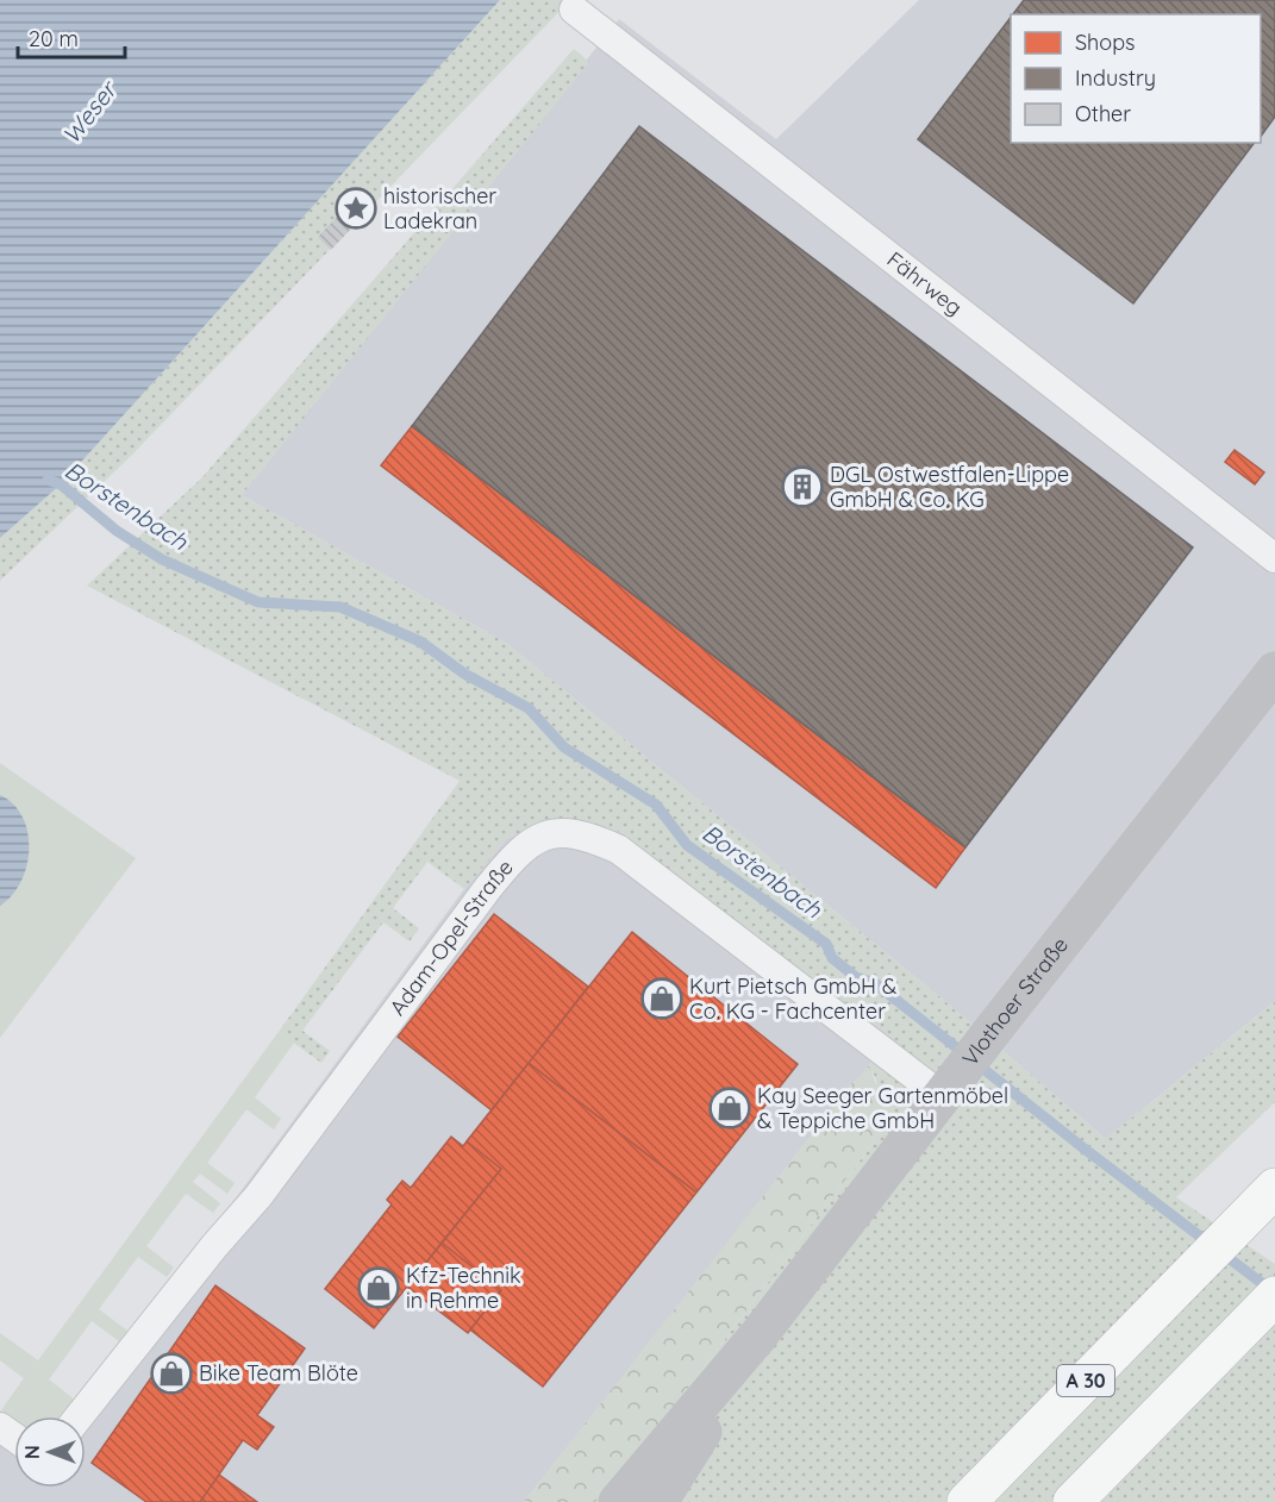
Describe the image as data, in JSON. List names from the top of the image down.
{
  "streets": {
    "highway": ["A 30"],
    "main road": ["Vlothoer Straße"],
    "street": ["Fährweg", "Adam-Opel-Straße"]
  },
  "crossings": [
    ["Adam-Opel-Straße", "Vlothoer Straße"]
  ],
  "water": ["Weser", "Borstenbach"],
  "places": {
    "place": ["historischer Ladekran"],
    "building": ["DGL Ostwestfalen-Lippe GmbH & Co. KG"],
    "shop": [
      "Kurt Pietsch GmbH & Co. KG - Fachcenter",
      "Kay Seeger Gartenmöbel & Teppiche GmbH",
      "Kfz-Technik in Rehme",
      "Bike Team Blöte"
    ]
  },
  "legend": ["Shops", "Industry", "Other"],
  "scale_bar": "20 m",
  "north": "left"
}
